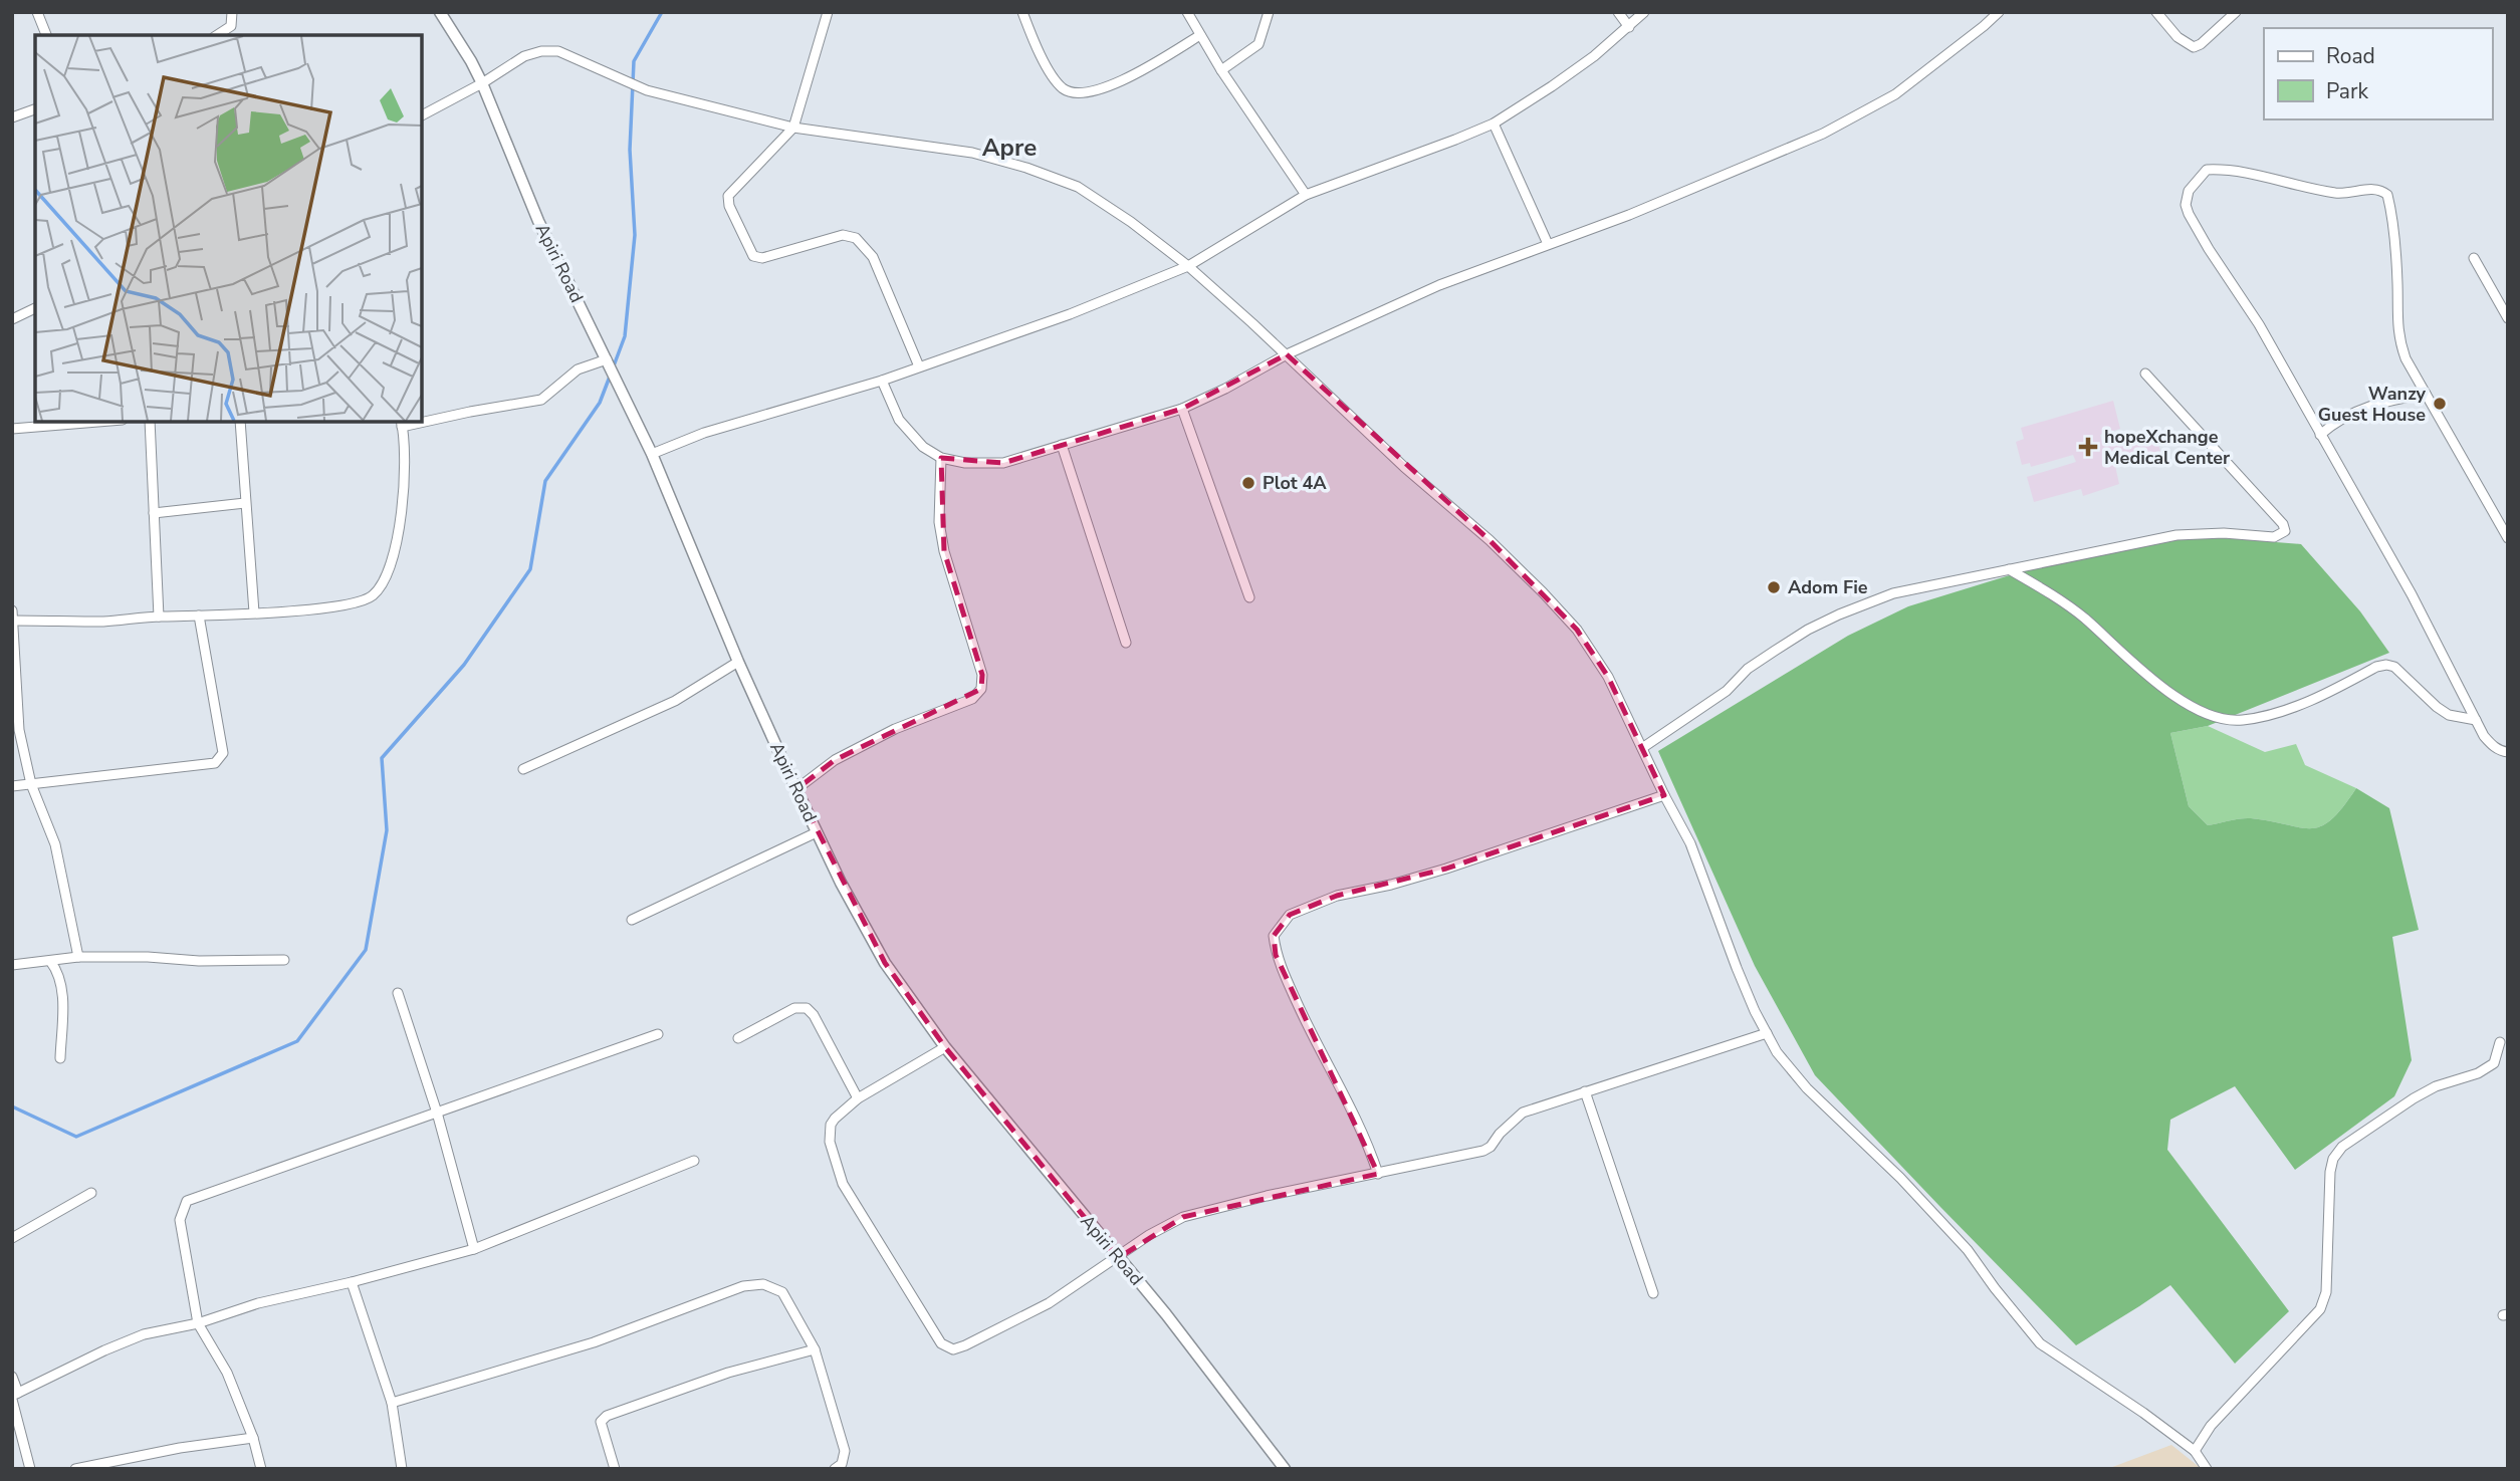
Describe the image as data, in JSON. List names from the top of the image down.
{
  "streets": {
    "street": ["Apiri Road"]
  },
  "districts": ["Apre"],
  "places": {
    "other": ["Wanzy Guest House", "Plot 4A", "Adom Fie"],
    "health": ["hopeXchange Medical Center"]
  },
  "legend": ["Road", "Park"]
}
